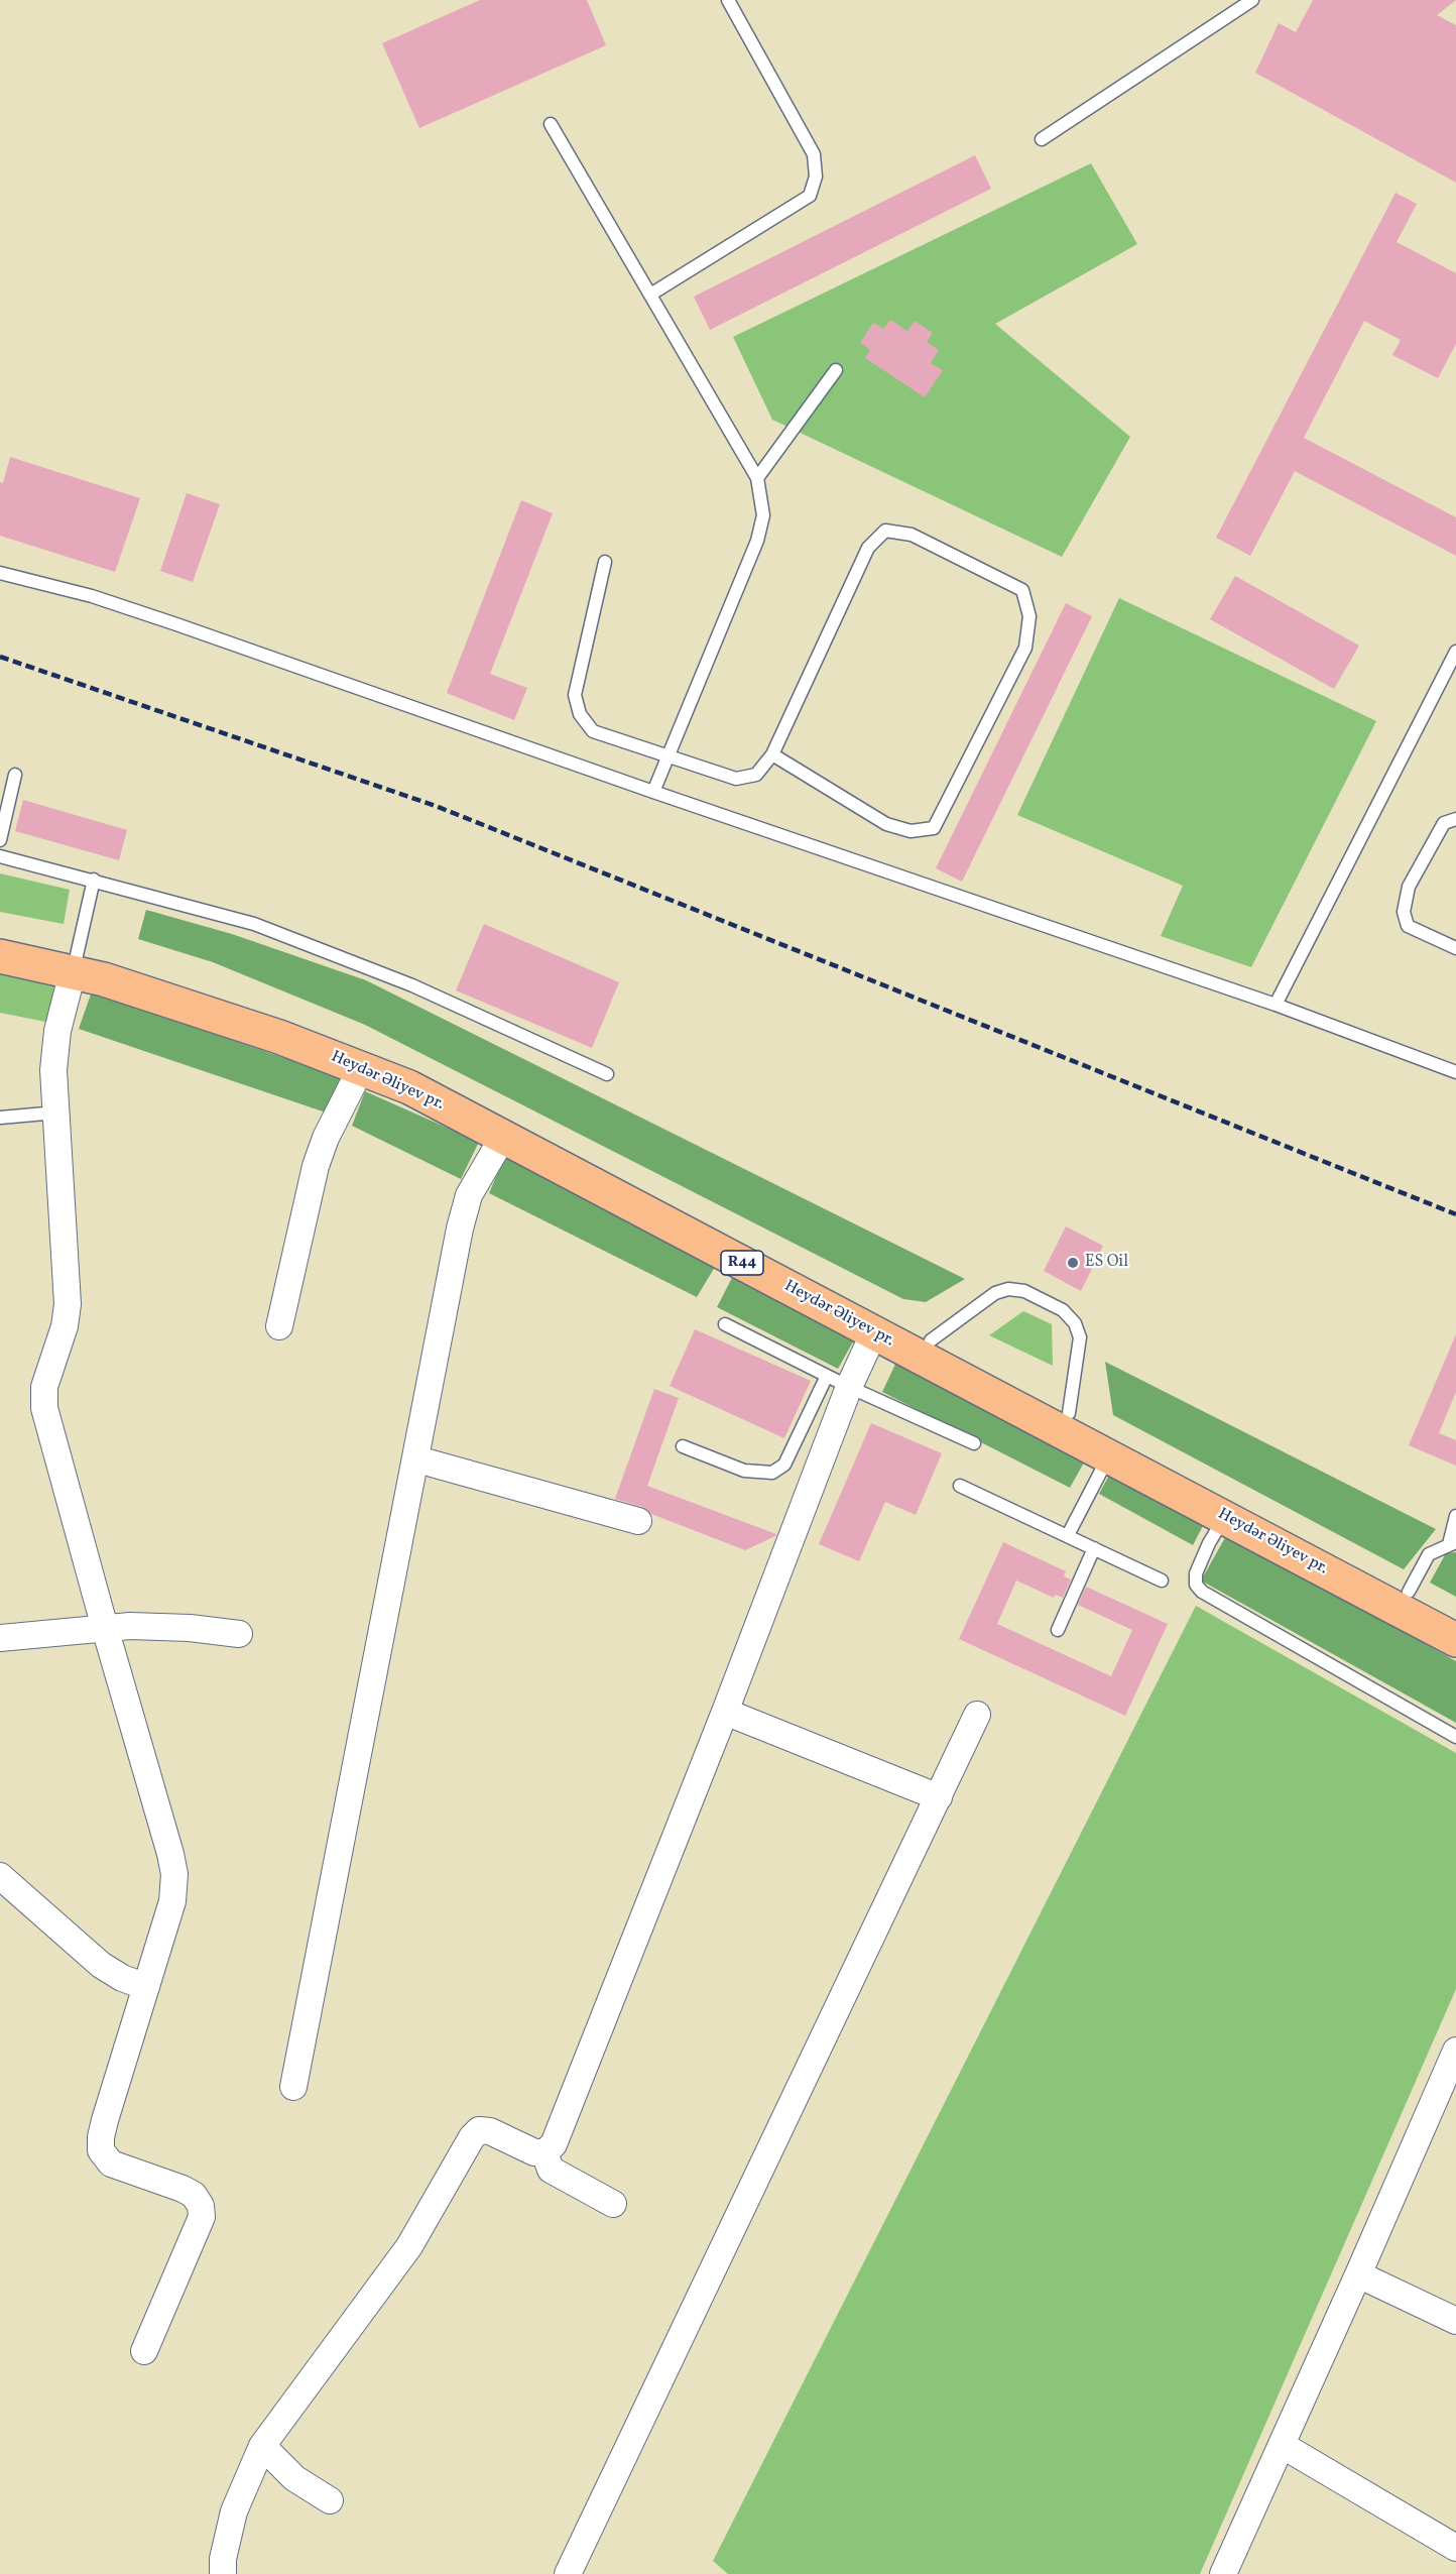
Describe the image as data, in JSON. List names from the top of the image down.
{
  "streets": {
    "main road": ["Heydər Əliyev pr.", "R44"]
  },
  "places": ["ES Oil"]
}
